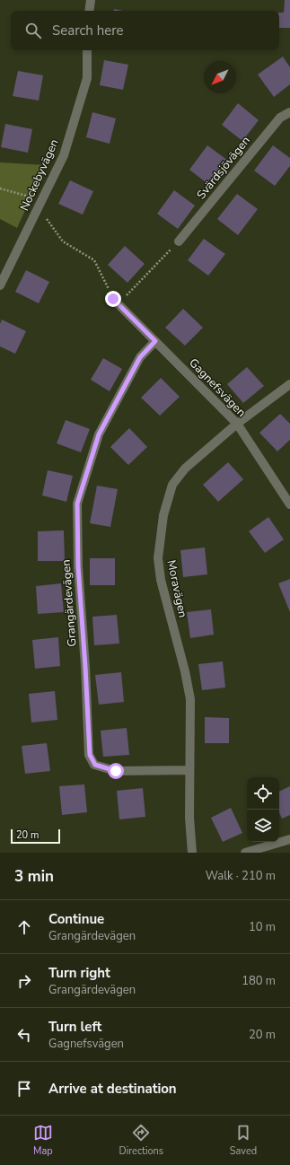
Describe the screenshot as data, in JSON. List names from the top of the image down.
{
  "streets": {
    "street": [
      "Svärdsjövägen",
      "Nockebyvägen",
      "Gagnefsvägen",
      "Moravägen",
      "Grangärdevägen"
    ]
  },
  "crossings": [
    ["Gagnefsvägen", "Moravägen"],
    ["Gagnefsvägen", "Grangärdevägen"],
    ["Moravägen", "Grangärdevägen"]
  ],
  "scale_bar": "20 m",
  "north": "bottom left",
  "page": {
    "search": "Search here",
    "scale": "20 m",
    "heading": ["3 min", "Walk · 210 m"],
    "list": [
      ["Continue", "Grangärdevägen", "10 m"],
      ["Turn right", "Grangärdevägen", "180 m"],
      ["Turn left", "Gagnefsvägen", "20 m"],
      "Arrive at destination"
    ],
    "nav": ["Map", "Directions", "Saved"]
  }
}
